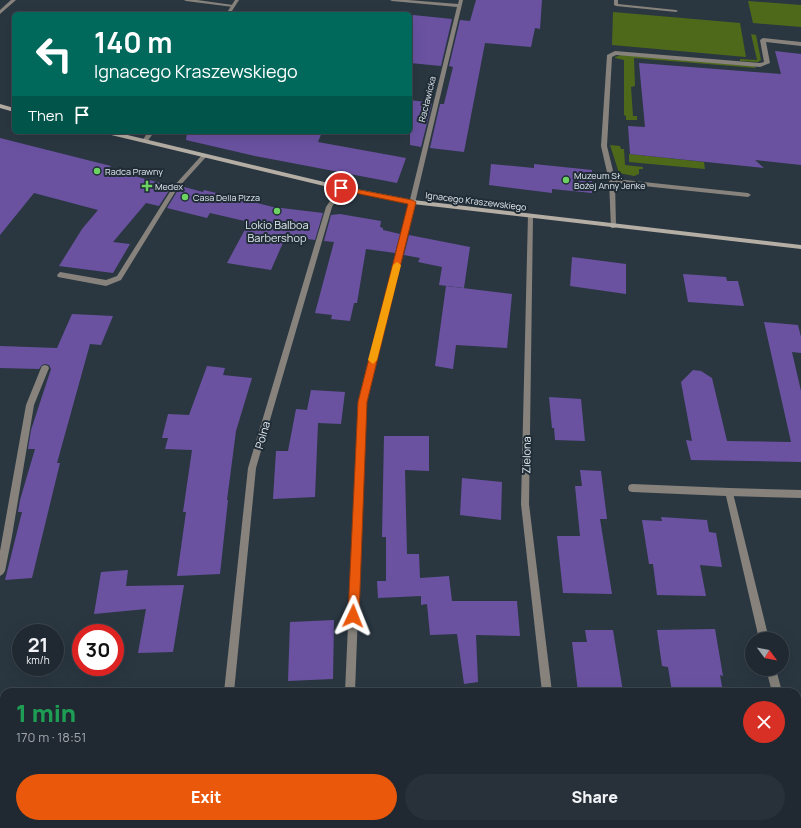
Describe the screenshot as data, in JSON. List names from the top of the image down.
{
  "streets": {
    "street": [
      "Racławicka",
      "Ignacego Kraszewskiego",
      "Polna",
      "Zielona"
    ]
  },
  "crossings": [
    ["Racławicka", "Ignacego Kraszewskiego"],
    ["Ignacego Kraszewskiego", "Polna"],
    ["Ignacego Kraszewskiego", "Zielona"]
  ],
  "places": {
    "other": [
      "Radca Prawny",
      "Muzeum Sł. Bożej Anny Jenke",
      "Casa Della Pizza",
      "Lokio Balboa Barbershop"
    ],
    "health": ["Medex"]
  },
  "north": "bottom right",
  "page": {
    "turn": ["140 m", "Ignacego Kraszewskiego"],
    "then": "Then",
    "speed": "21 km/h",
    "limit": "30",
    "heading": ["1 min", "170 m · 18:51"],
    "buttons": ["Exit", "Share"]
  }
}
